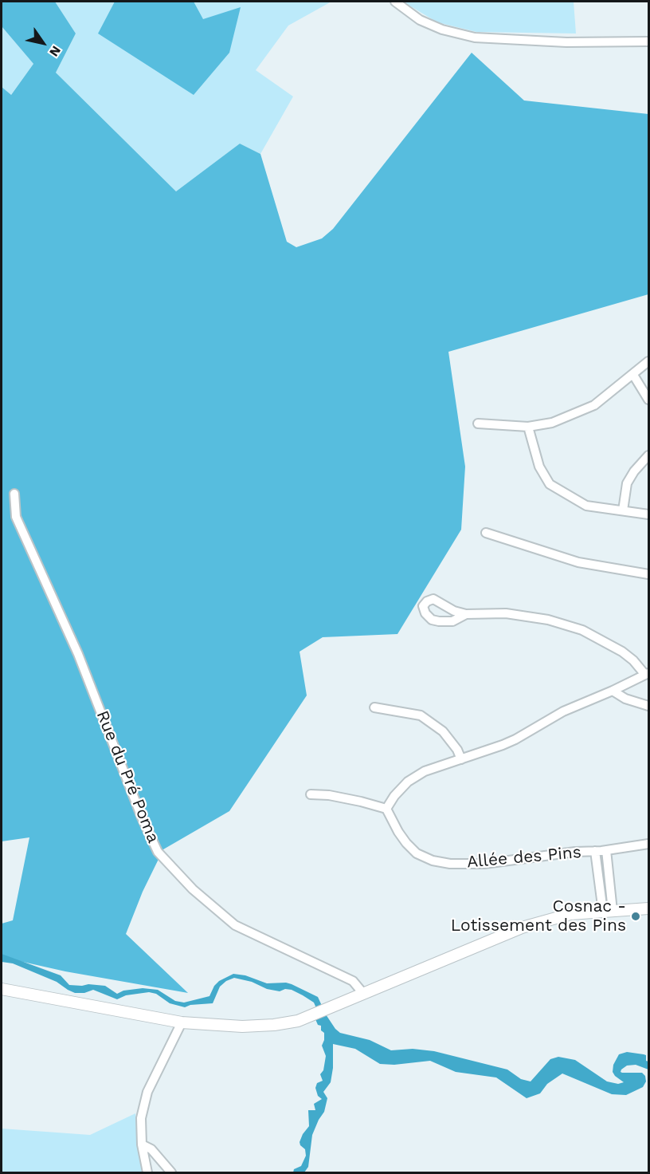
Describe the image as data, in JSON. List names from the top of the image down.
{
  "streets": {
    "street": ["Rue du Pré Poma", "Allée des Pins"]
  },
  "places": ["Cosnac - Lotissement des Pins"],
  "north": "bottom right"
}
